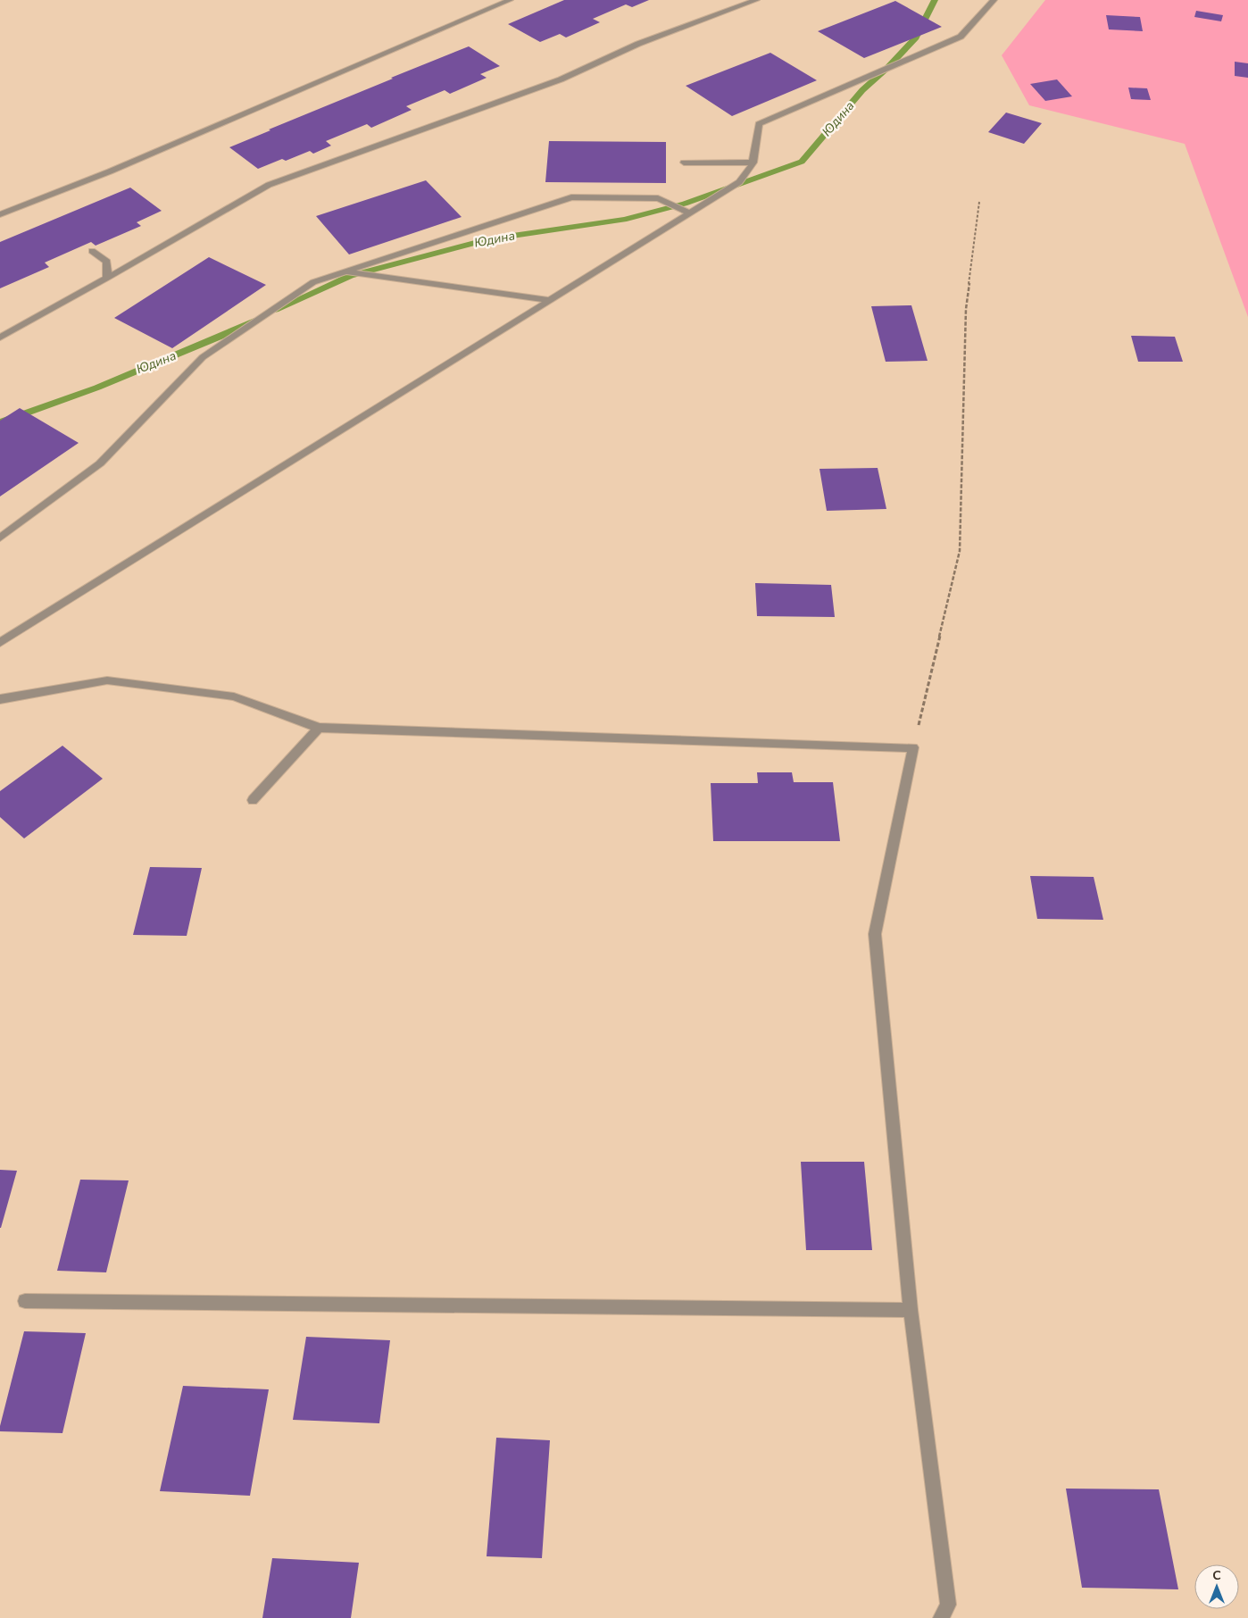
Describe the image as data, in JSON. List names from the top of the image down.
{
  "water": ["Юдина"],
  "north": "top"
}
